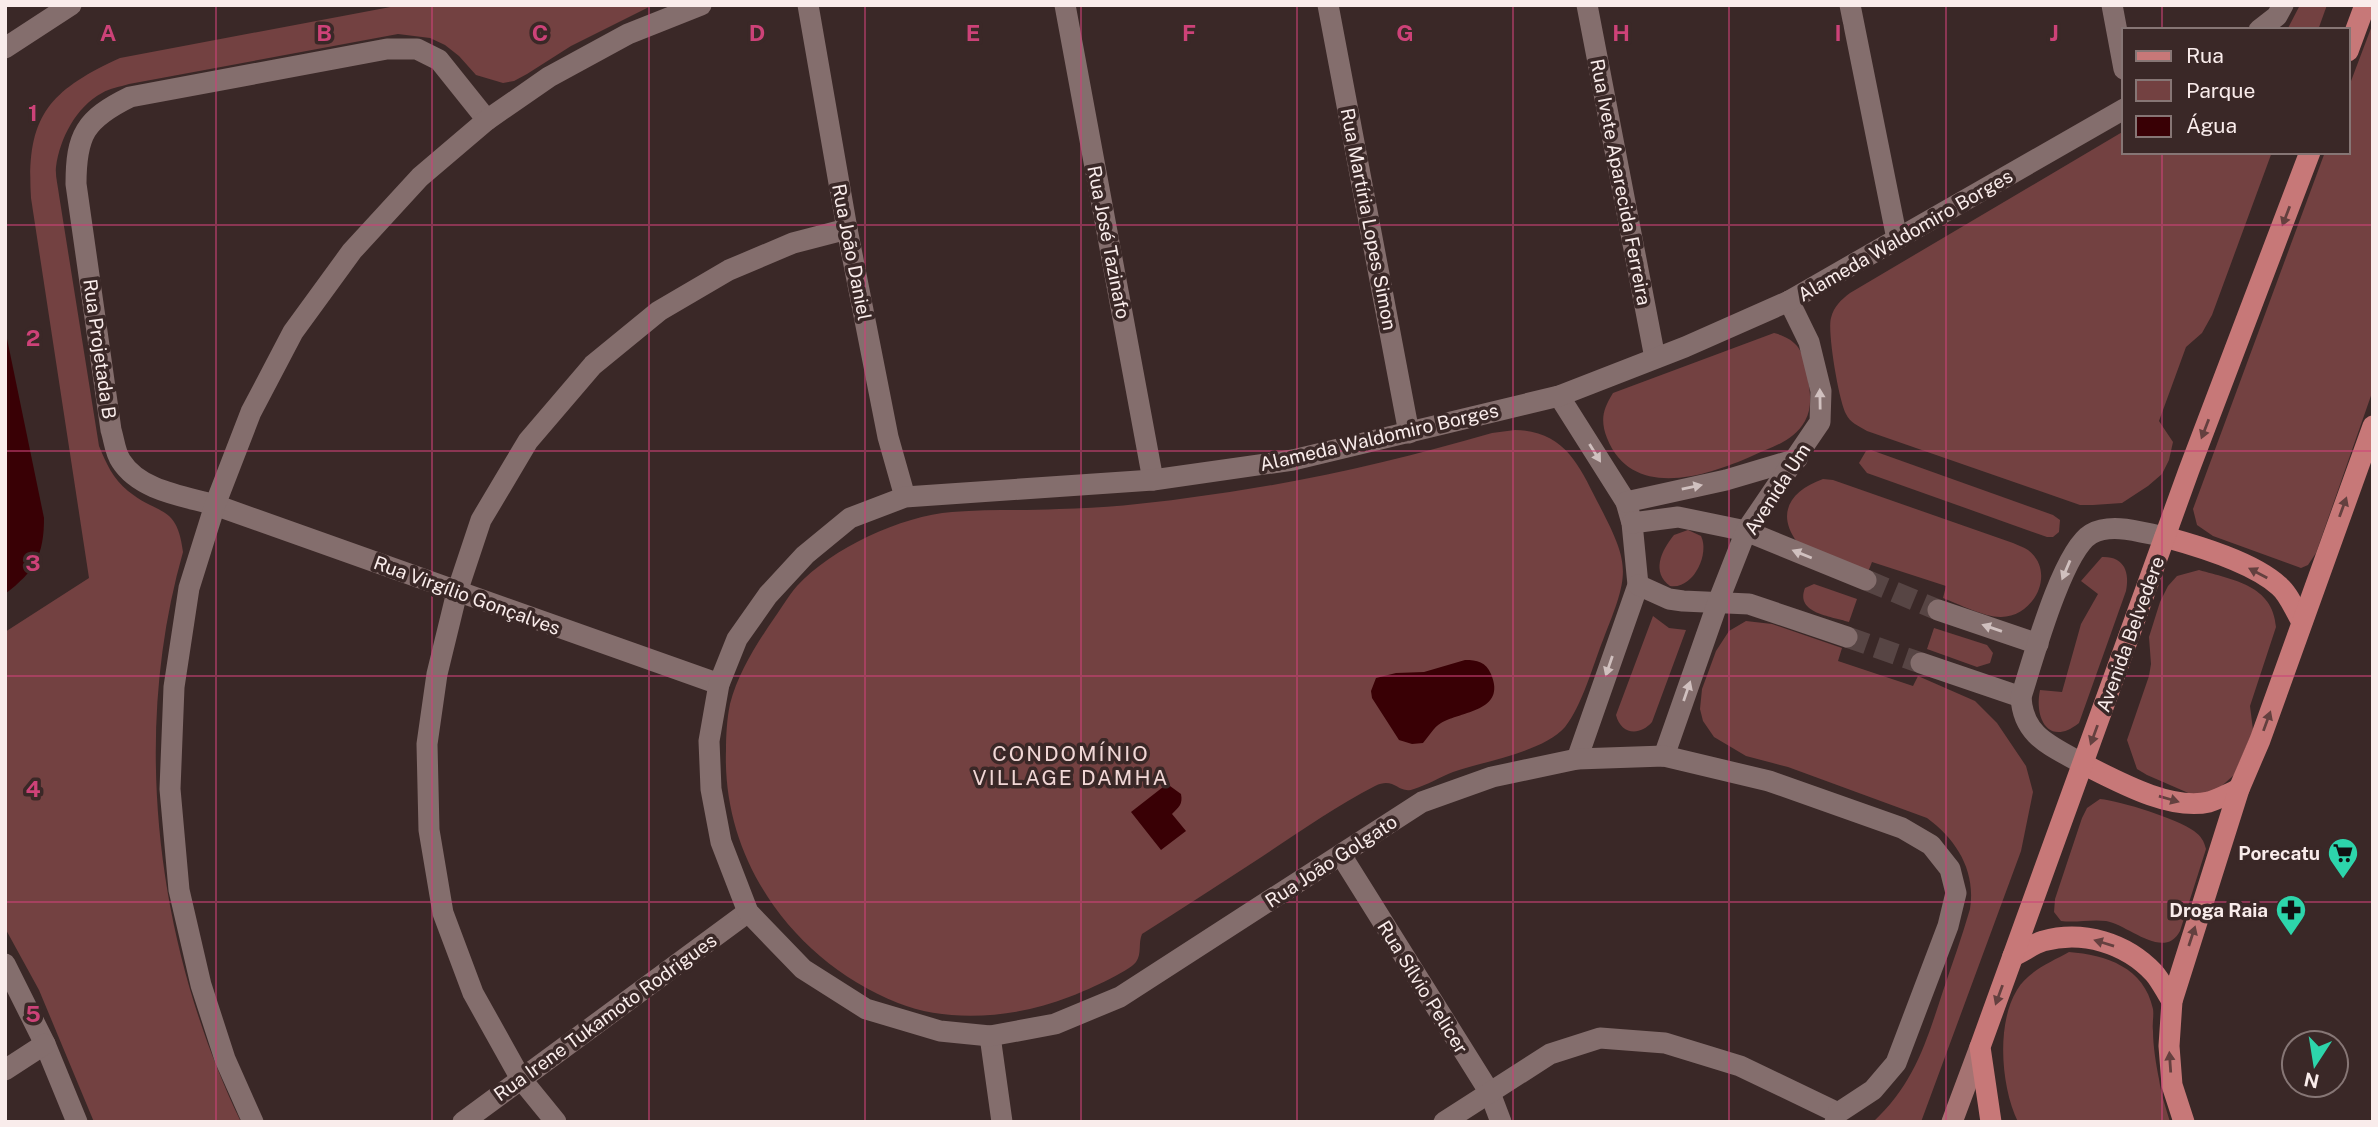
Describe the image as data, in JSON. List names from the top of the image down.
{
  "streets": {
    "main road": ["Avenida Belvedere"],
    "street": [
      "Rua Ivete Aparecida Ferreira",
      "Rua Martíria Lopes Simon",
      "Alameda Waldomiro Borges",
      "Rua José Tazinafo",
      "Rua João Daniel",
      "Rua Projetada B",
      "Avenida Um",
      "Rua Virgílio Gonçalves",
      "Rua João Golgato",
      "Rua Sílvio Pelicer",
      "Rua Irene Tukamoto Rodrigues"
    ]
  },
  "crossings": [
    ["Rua Ivete Aparecida Ferreira", "Alameda Waldomiro Borges"],
    ["Rua Martíria Lopes Simon", "Alameda Waldomiro Borges"],
    ["Alameda Waldomiro Borges", "Rua José Tazinafo"],
    ["Alameda Waldomiro Borges", "Rua João Daniel"],
    ["Alameda Waldomiro Borges", "Avenida Um"],
    ["Alameda Waldomiro Borges", "Rua Virgílio Gonçalves"],
    ["Alameda Waldomiro Borges", "Rua João Golgato"],
    ["Alameda Waldomiro Borges", "Rua Irene Tukamoto Rodrigues"],
    ["Rua Projetada B", "Rua Virgílio Gonçalves"],
    ["Avenida Um", "Rua João Golgato"],
    ["Rua João Golgato", "Rua Sílvio Pelicer"],
    ["Rua João Golgato", "Rua Irene Tukamoto Rodrigues"]
  ],
  "districts": ["CONDOMÍNIO VILLAGE DAMHA"],
  "places": {
    "supermarket": ["Porecatu"],
    "pharmacy": ["Droga Raia"]
  },
  "legend": ["Rua", "Parque", "Água"],
  "north": "bottom",
  "grid": {
    "columns": [
      "A",
      "B",
      "C",
      "D",
      "E",
      "F",
      "G",
      "H",
      "I",
      "J"
    ],
    "rows": [
      "1",
      "2",
      "3",
      "4",
      "5"
    ]
  }
}
